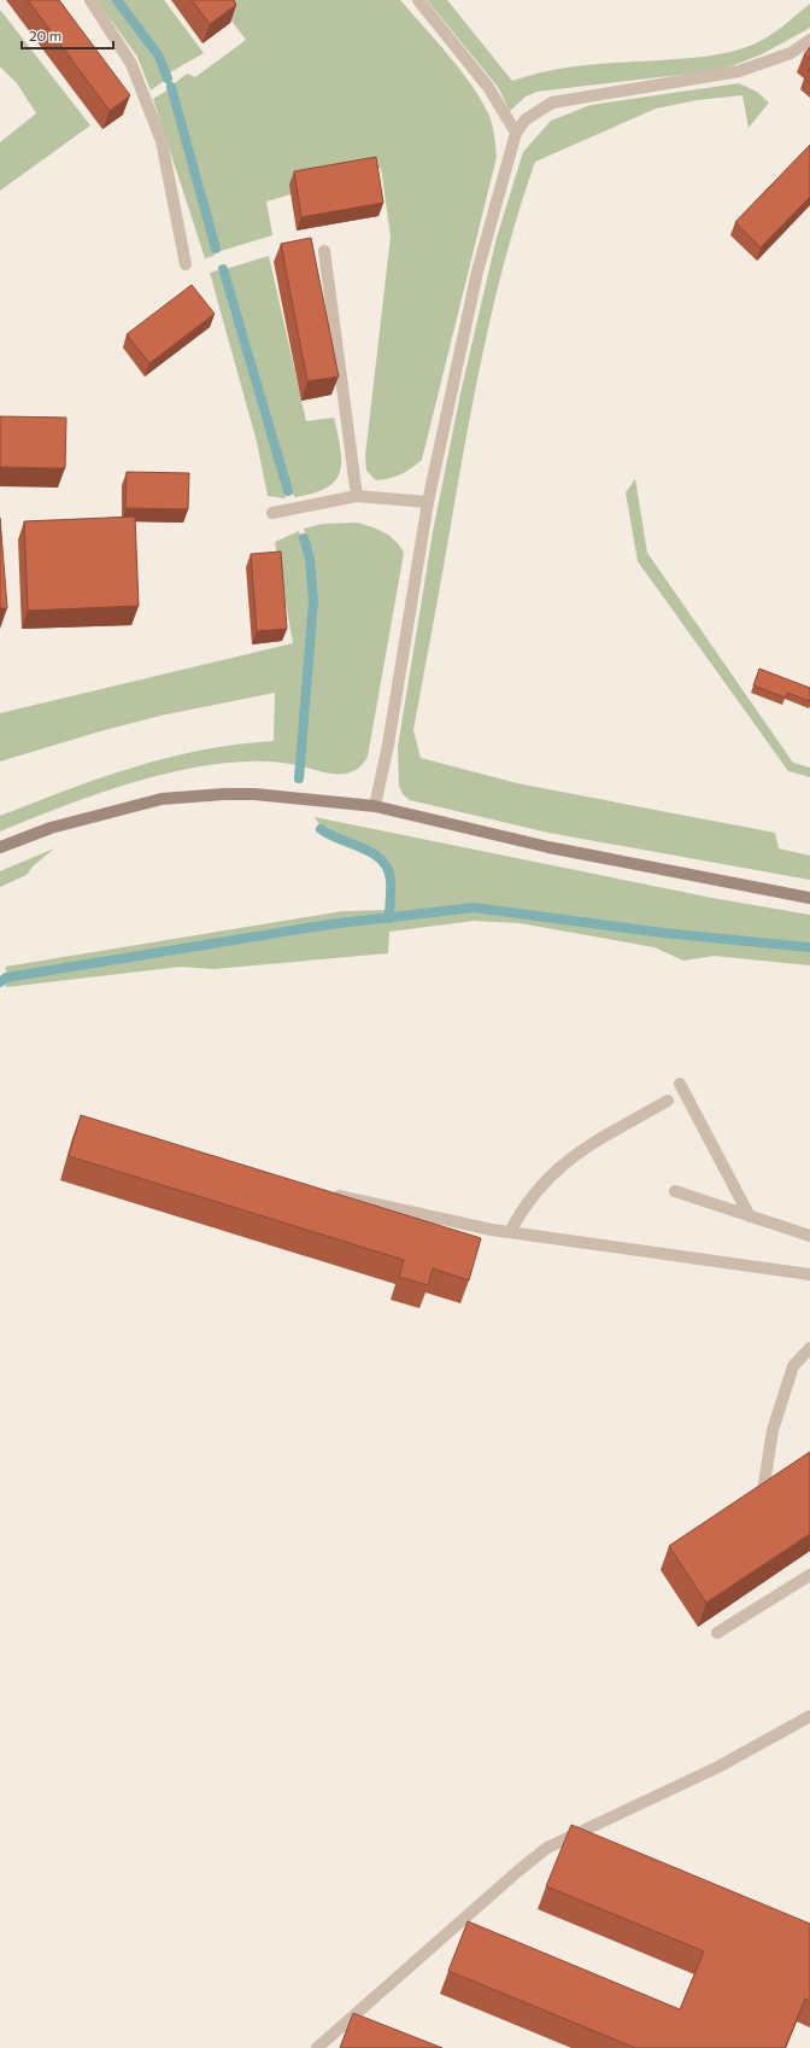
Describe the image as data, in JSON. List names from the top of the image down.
{
  "scale_bar": "20 m"
}
